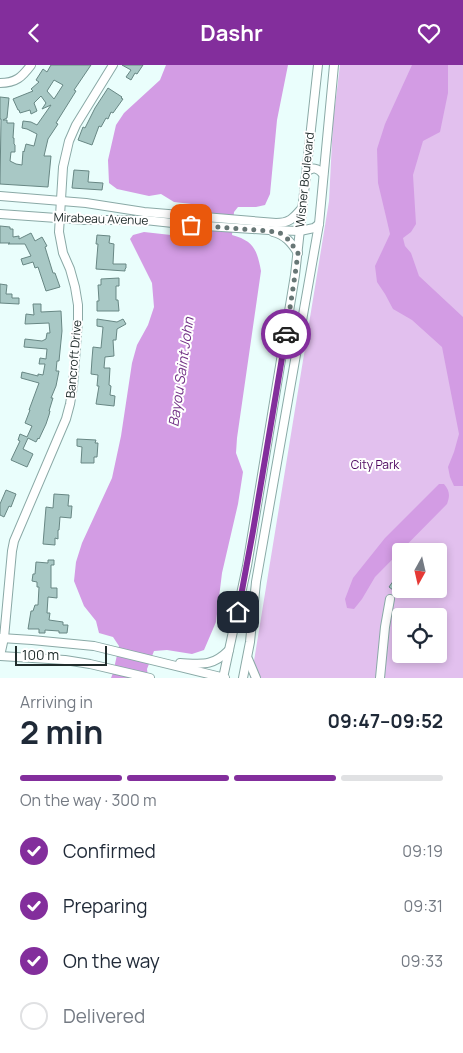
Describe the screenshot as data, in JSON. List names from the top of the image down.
{
  "streets": {
    "street": ["Wisner Boulevard", "Mirabeau Avenue", "Bancroft Drive"]
  },
  "crossings": [
    ["Wisner Boulevard", "Mirabeau Avenue"],
    ["Mirabeau Avenue", "Bancroft Drive"]
  ],
  "water": ["Bayou Saint John"],
  "parks": ["City Park"],
  "scale_bar": "100 m",
  "north": "bottom",
  "page": {
    "header": "Dashr",
    "scale": "100 m",
    "heading": ["2 min", "Arriving in", "09:47–09:52"],
    "bar": "On the way · 300 m",
    "list": [
      ["Confirmed", "09:19"],
      ["Preparing", "09:31"],
      ["On the way", "09:33"],
      "Delivered"
    ]
  }
}
